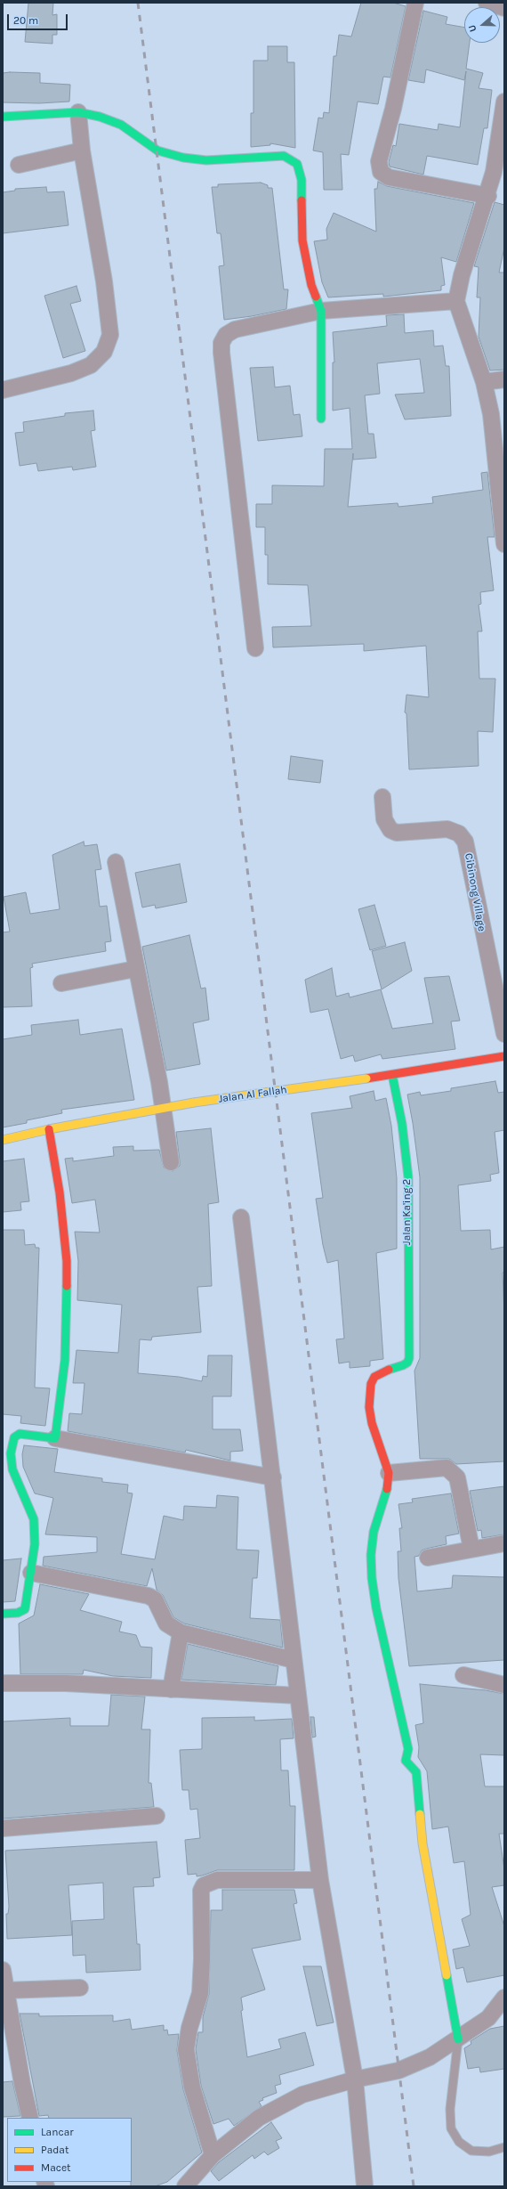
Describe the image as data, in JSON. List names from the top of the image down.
{
  "streets": {
    "street": ["Cibinong Village", "Jalan Al Fallah", "Jalan Ka'ing 2"]
  },
  "crossings": [
    ["Jalan Al Fallah", "Jalan Ka'ing 2"]
  ],
  "legend": ["Lancar", "Padat", "Macet"],
  "scale_bar": "20 m",
  "north": "left"
}
